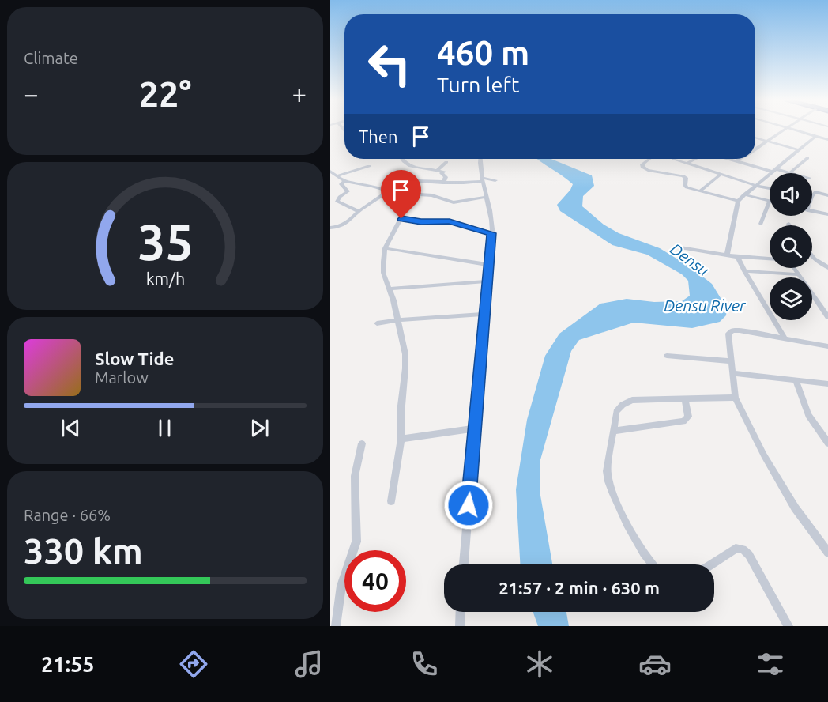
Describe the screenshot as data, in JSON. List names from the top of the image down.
{
  "water": ["Densu", "Densu River"],
  "page": {
    "tile": [
      "Climate",
      ["Range · 66%", "330 km"]
    ],
    "turn": ["460 m", "Turn left"],
    "heat": ["−", "22°", "+"],
    "then": "Then",
    "song": ["Slow Tide", "Marlow"],
    "limit": "40",
    "trip": "21:57 · 2 min · 630 m",
    "tabs": "21:55",
    "gauge": ["35", "km/h"]
  }
}
